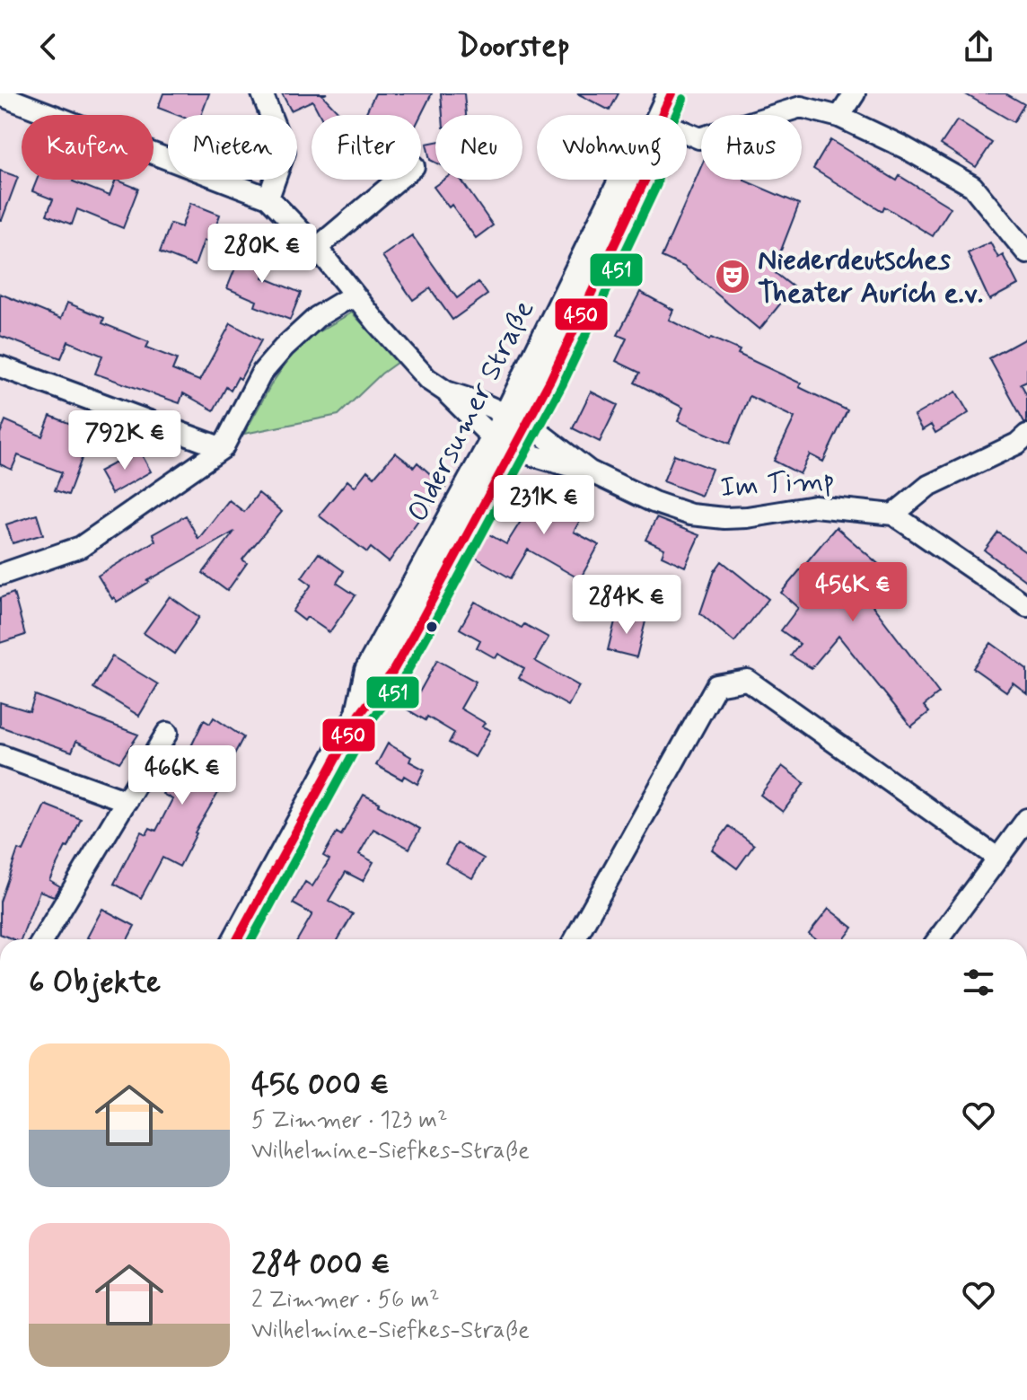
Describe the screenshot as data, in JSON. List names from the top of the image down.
{
  "streets": {
    "main road": ["Oldersumer Straße"],
    "street": ["Im Timp"]
  },
  "crossings": [
    ["Oldersumer Straße", "Im Timp"]
  ],
  "places": {
    "theatre": ["Niederdeutsches Theater Aurich e.v."]
  },
  "lines": ["transit line 450", "transit line 451"],
  "page": {
    "header": "Doorstep",
    "chip": [
      "Kaufen",
      "Mieten",
      "Filter",
      "Neu",
      "Wohnung",
      "Haus"
    ],
    "price": [
      "280K €",
      "792K €",
      "231K €",
      "456K €",
      "284K €",
      "466K €"
    ],
    "heading": "6 Objekte",
    "list": [
      {
        "name": "456 000 €",
        "note": "5 Zimmer · 123 m² · Wilhelmine-Siefkes-Straße"
      },
      {
        "name": "284 000 €",
        "note": "2 Zimmer · 56 m² · Wilhelmine-Siefkes-Straße"
      }
    ]
  }
}
